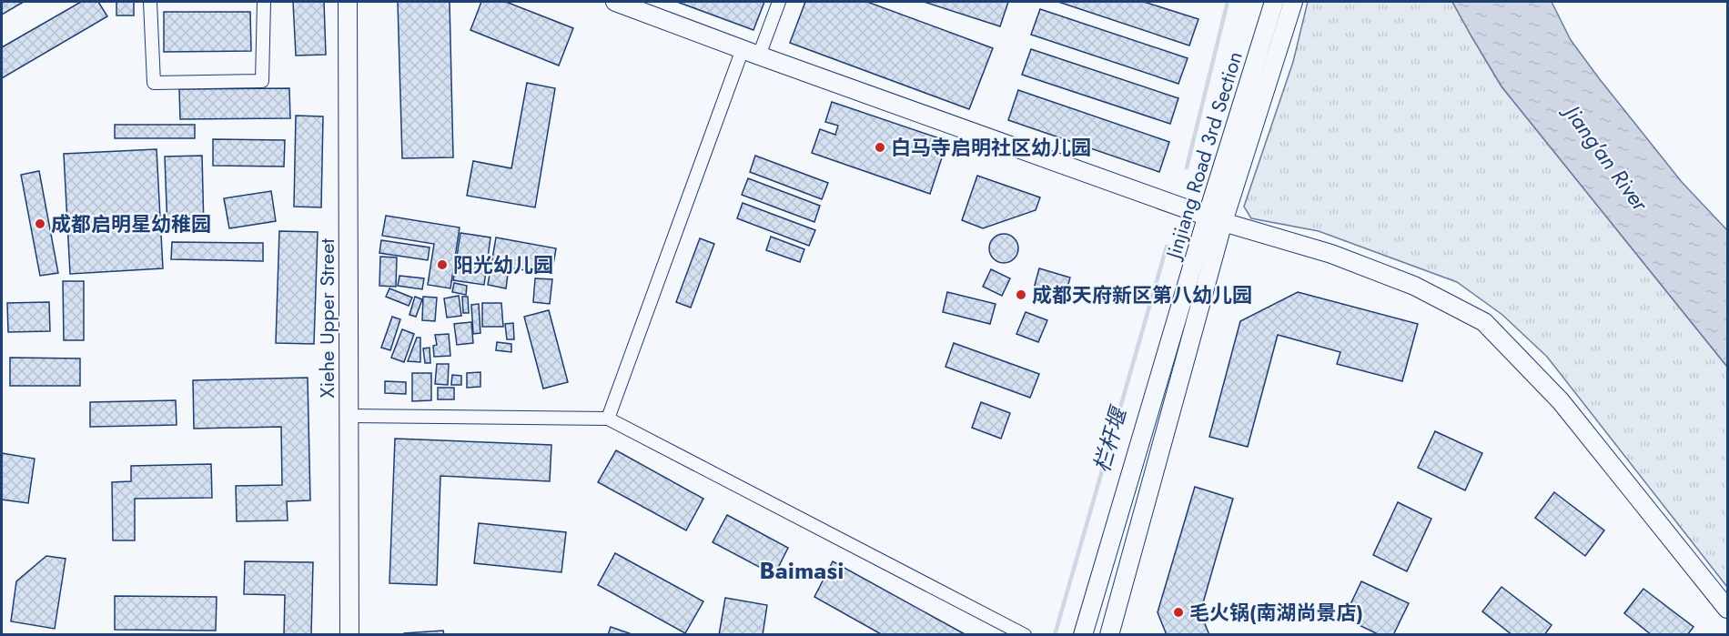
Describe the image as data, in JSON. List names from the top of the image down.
{
  "streets": {
    "street": ["Jinjiang Road 3rd Section", "Xiehe Upper Street"]
  },
  "districts": ["Baimasi"],
  "water": ["Jiang'an River", "栏杆堰"],
  "places": [
    "白马寺启明社区幼儿园",
    "成都启明星幼稚园",
    "阳光幼儿园",
    "成都天府新区第八幼儿园",
    "毛火锅(南湖尚景店)"
  ]
}
